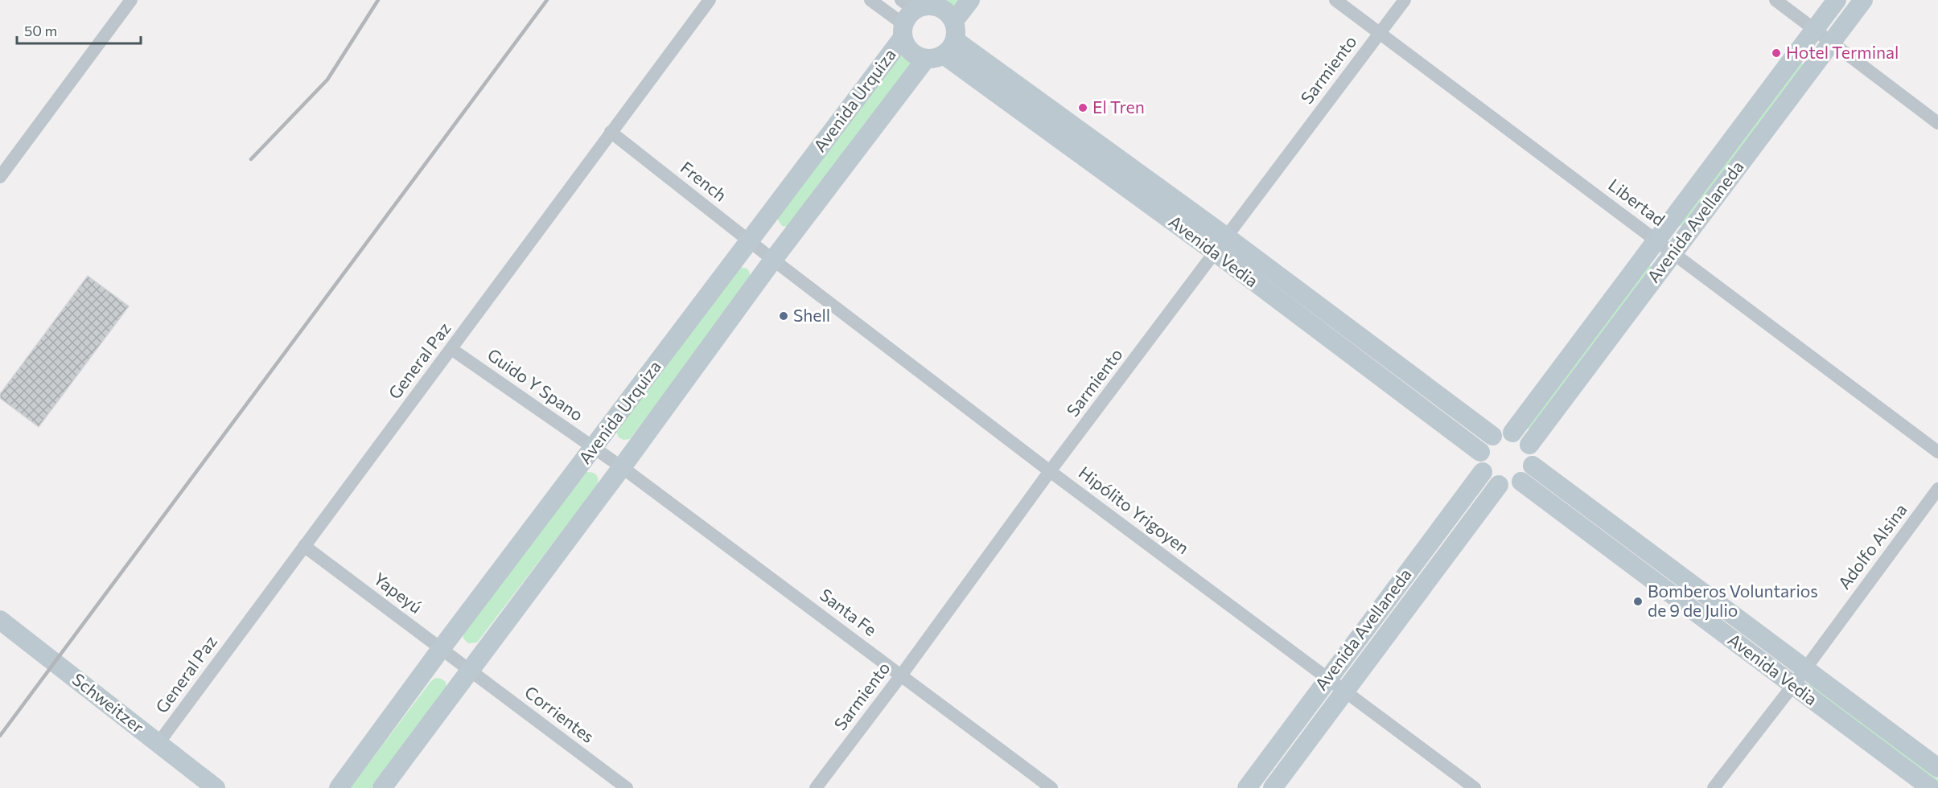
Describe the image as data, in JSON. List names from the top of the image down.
{
  "streets": {
    "main road": [
      "Avenida Urquiza",
      "Avenida Avellaneda",
      "Avenida Vedia",
      "Schweitzer"
    ],
    "street": [
      "Sarmiento",
      "French",
      "Libertad",
      "General Paz",
      "Guido Y Spano",
      "Hipólito Yrigoyen",
      "Adolfo Alsina",
      "Yapeyú",
      "Santa Fe",
      "Corrientes"
    ]
  },
  "crossings": [
    ["Sarmiento", "Libertad"],
    ["Sarmiento", "Avenida Vedia"],
    ["Sarmiento", "Hipólito Yrigoyen"],
    ["Sarmiento", "Santa Fe"],
    ["Avenida Urquiza", "French"],
    ["Avenida Urquiza", "Avenida Vedia"],
    ["Avenida Urquiza", "Guido Y Spano"],
    ["Avenida Urquiza", "Hipólito Yrigoyen"],
    ["Avenida Urquiza", "Yapeyú"],
    ["Avenida Urquiza", "Santa Fe"],
    ["Avenida Urquiza", "Corrientes"],
    ["French", "General Paz"],
    ["French", "Hipólito Yrigoyen"],
    ["Libertad", "Avenida Avellaneda"],
    ["Avenida Avellaneda", "Avenida Vedia"],
    ["Avenida Avellaneda", "Hipólito Yrigoyen"],
    ["Avenida Vedia", "Adolfo Alsina"],
    ["General Paz", "Guido Y Spano"],
    ["General Paz", "Yapeyú"],
    ["General Paz", "Schweitzer"],
    ["Guido Y Spano", "Santa Fe"],
    ["Yapeyú", "Corrientes"]
  ],
  "places": [
    "Hotel Terminal",
    "El Tren",
    "Shell",
    "Bomberos Voluntarios de 9 de Julio"
  ],
  "scale_bar": "50 m"
}
